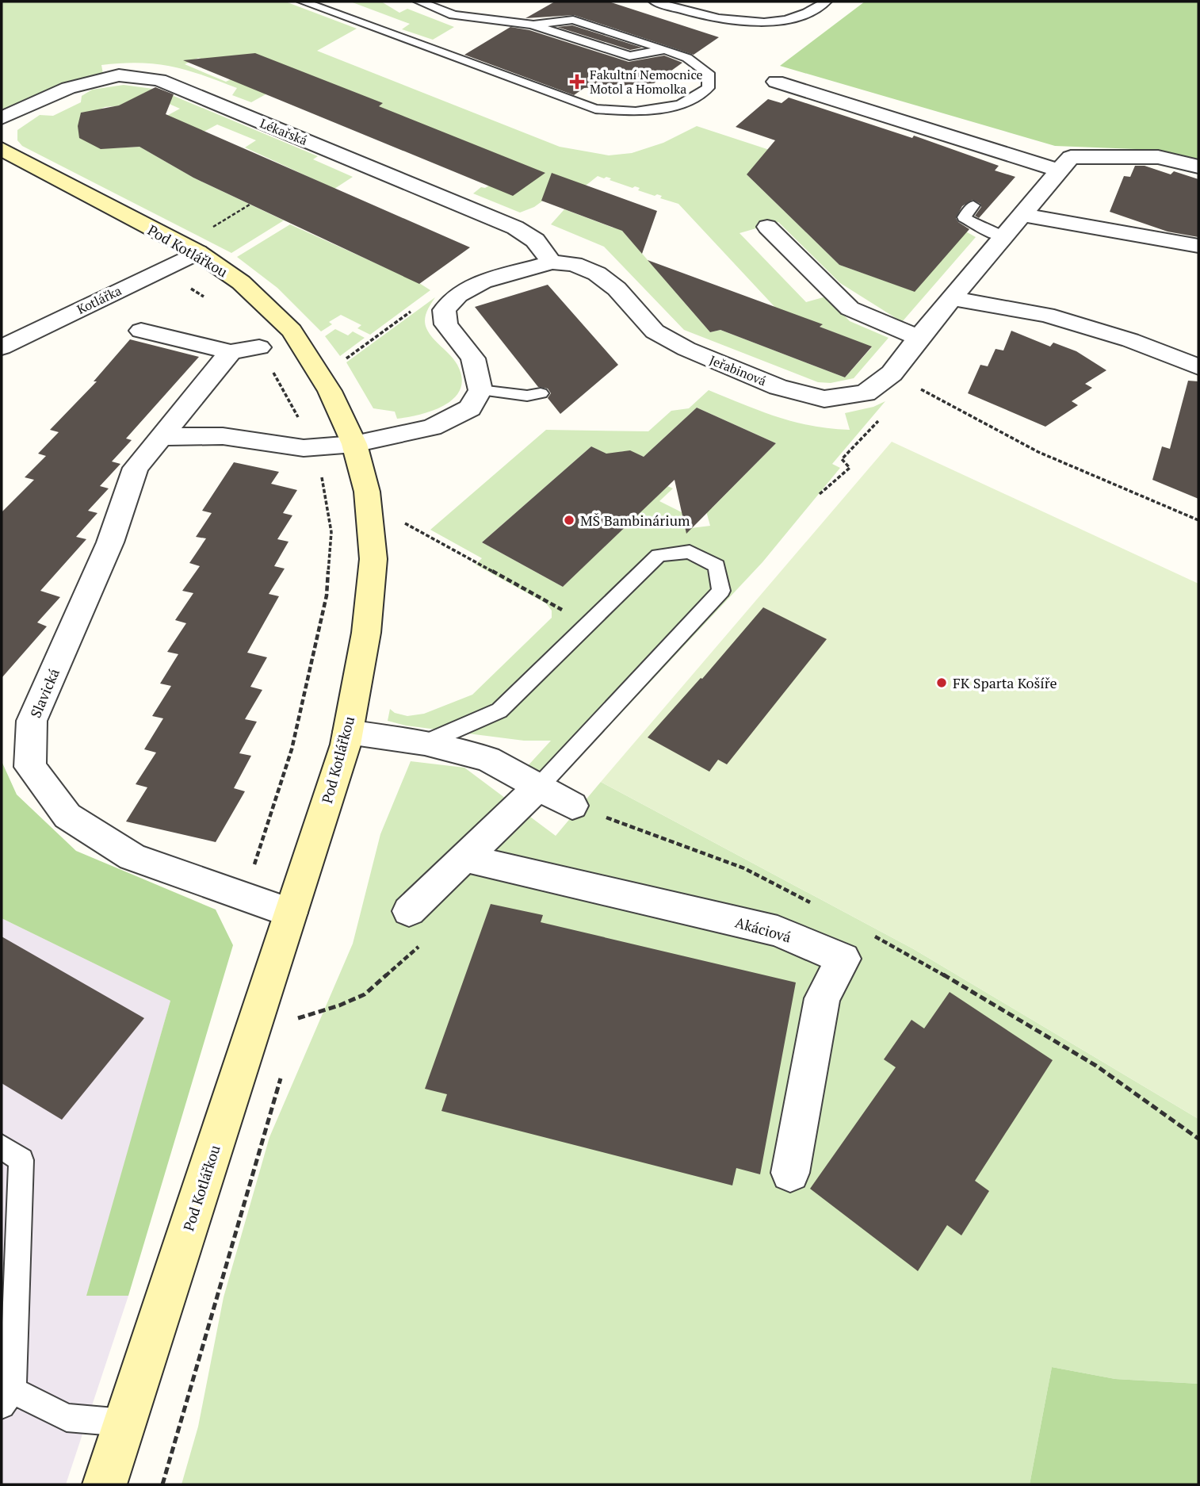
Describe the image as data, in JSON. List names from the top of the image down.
{
  "streets": {
    "street": [
      "Lékařská",
      "Pod Kotlářkou",
      "Kotlářka",
      "Jeřabinová",
      "Slavická",
      "Akáciová"
    ]
  },
  "crossings": [
    ["Lékařská", "Jeřabinová"],
    ["Pod Kotlářkou", "Kotlářka"],
    ["Pod Kotlářkou", "Slavická"]
  ],
  "places": {
    "health": ["Fakultní Nemocnice Motol a Homolka"],
    "other": ["MŠ Bambinárium", "FK Sparta Košíře"]
  }
}
